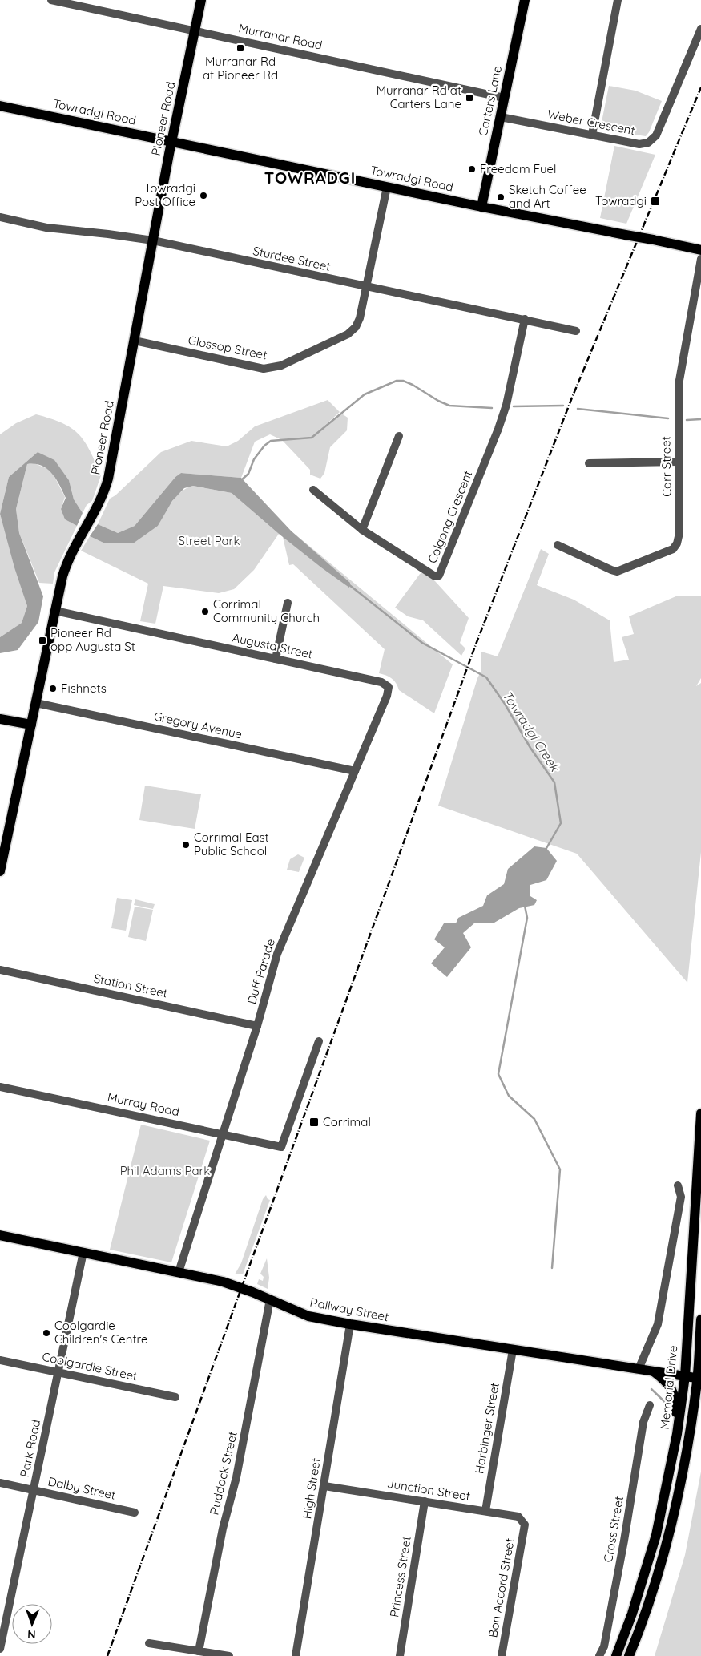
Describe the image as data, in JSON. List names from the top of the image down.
{
  "streets": {
    "main road": [
      "Carters Lane",
      "Towradgi Road",
      "Pioneer Road",
      "Railway Street",
      "Memorial Drive"
    ],
    "street": [
      "Murranar Road",
      "Weber Crescent",
      "Sturdee Street",
      "Glossop Street",
      "Carr Street",
      "Colgong Crescent",
      "Augusta Street",
      "Gregory Avenue",
      "Duff Parade",
      "Station Street",
      "Murray Road",
      "Coolgardie Street",
      "Harbinger Street",
      "Park Road",
      "Ruddock Street",
      "Dalby Street",
      "High Street",
      "Junction Street",
      "Cross Street",
      "Princess Street",
      "Bon Accord Street"
    ]
  },
  "crossings": [
    ["Murranar Road", "Carters Lane"],
    ["Murranar Road", "Pioneer Road"],
    ["Carters Lane", "Towradgi Road"],
    ["Carters Lane", "Weber Crescent"],
    ["Towradgi Road", "Pioneer Road"],
    ["Towradgi Road", "Glossop Street"],
    ["Pioneer Road", "Sturdee Street"],
    ["Pioneer Road", "Glossop Street"],
    ["Pioneer Road", "Augusta Street"],
    ["Pioneer Road", "Gregory Avenue"],
    ["Sturdee Street", "Glossop Street"],
    ["Sturdee Street", "Colgong Crescent"],
    ["Augusta Street", "Duff Parade"],
    ["Gregory Avenue", "Duff Parade"],
    ["Duff Parade", "Station Street"],
    ["Duff Parade", "Murray Road"],
    ["Duff Parade", "Railway Street"],
    ["Railway Street", "Memorial Drive"],
    ["Railway Street", "Harbinger Street"],
    ["Railway Street", "Park Road"],
    ["Railway Street", "Ruddock Street"],
    ["Railway Street", "High Street"],
    ["Coolgardie Street", "Park Road"],
    ["Harbinger Street", "Junction Street"],
    ["Park Road", "Dalby Street"],
    ["High Street", "Junction Street"],
    ["Junction Street", "Princess Street"],
    ["Junction Street", "Bon Accord Street"]
  ],
  "districts": ["TOWRADGI"],
  "water": ["Towradgi Creek"],
  "parks": ["Street Park", "Phil Adams Park"],
  "places": {
    "transit": [
      "Murranar Rd at Pioneer Rd",
      "Murranar Rd at Carters Lane",
      "Towradgi",
      "Pioneer Rd opp Augusta St",
      "Corrimal"
    ],
    "other": [
      "Freedom Fuel",
      "Towradgi Post Office",
      "Sketch Coffee and Art",
      "Corrimal Community Church",
      "Fishnets",
      "Corrimal East Public School",
      "Coolgardie Children's Centre"
    ]
  },
  "north": "bottom"
}
